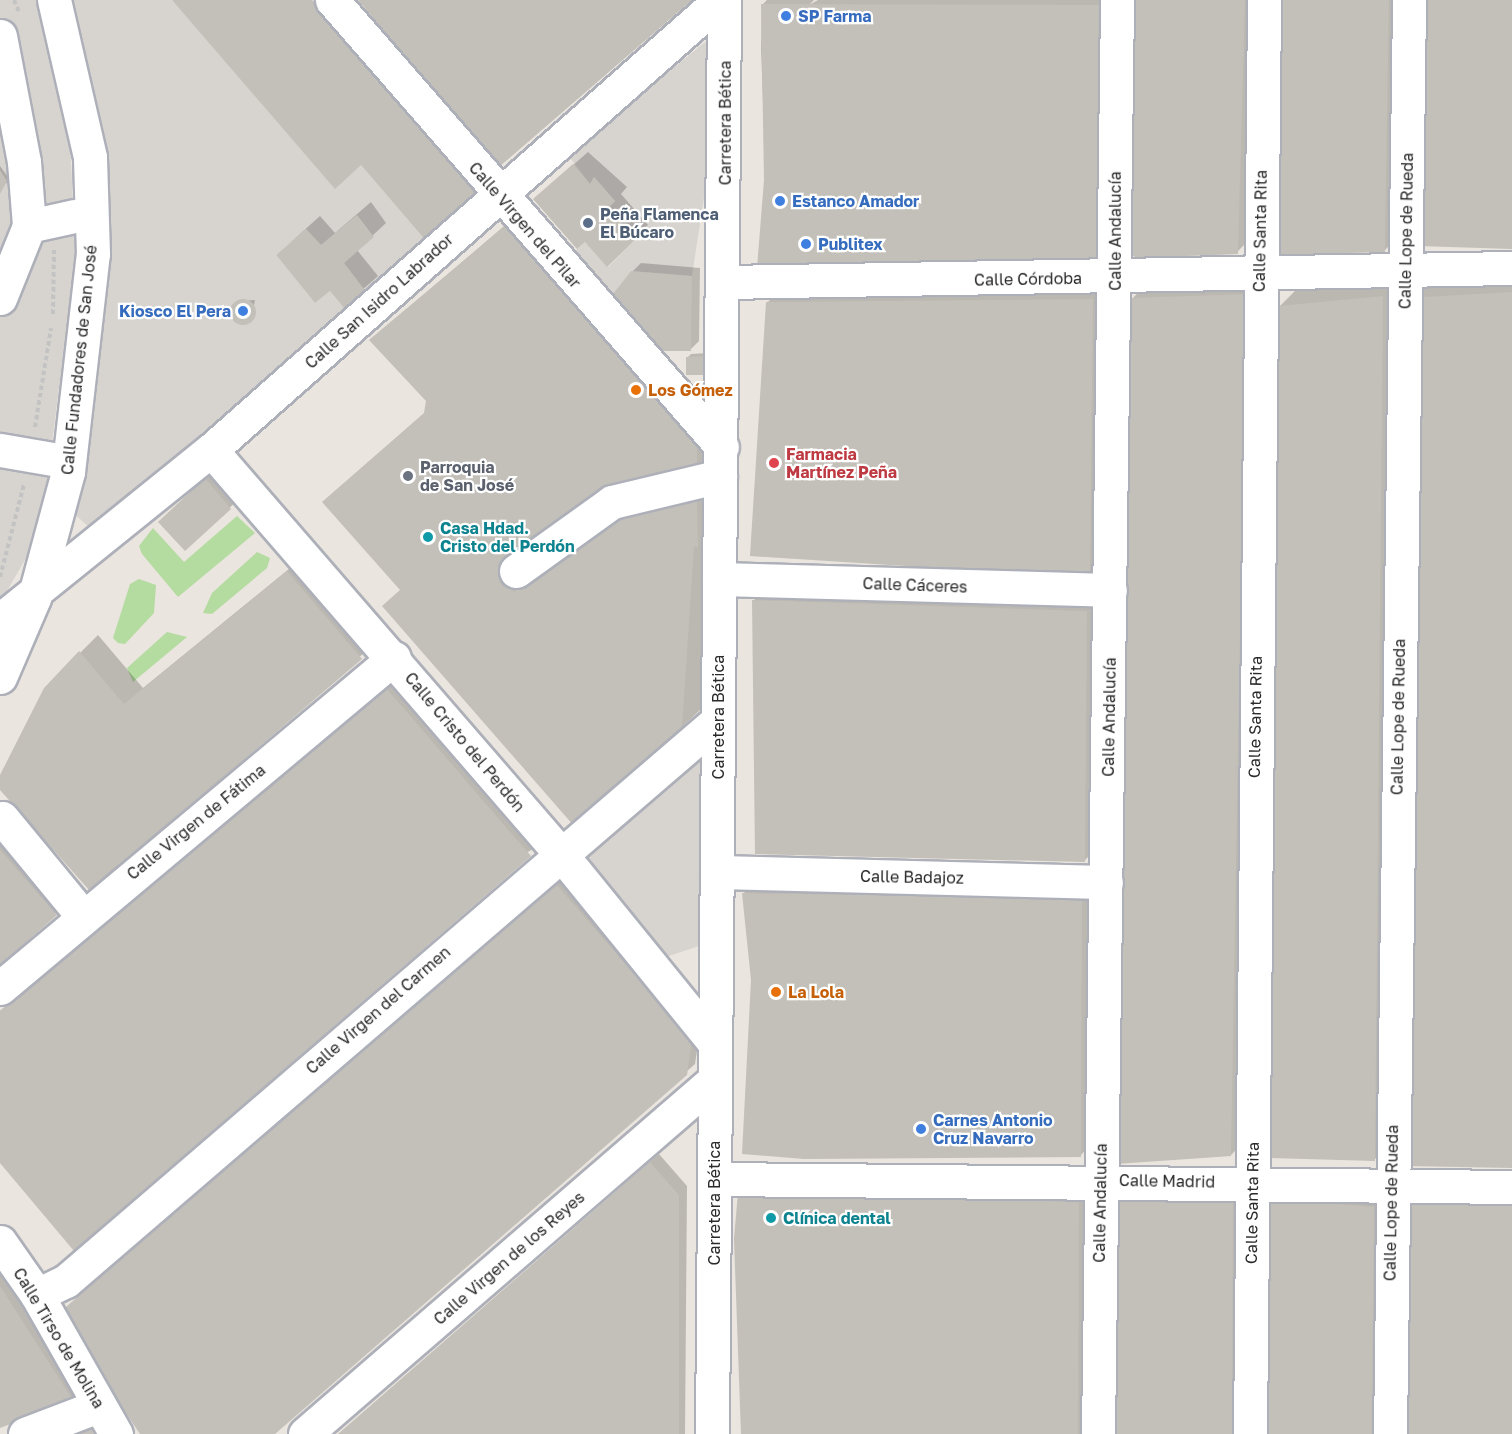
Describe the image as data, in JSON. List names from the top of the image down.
{
  "streets": {
    "street": [
      "Carretera Bética",
      "Calle Virgen del Pilar",
      "Calle Andalucía",
      "Calle Santa Rita",
      "Calle Lope de Rueda",
      "Calle Córdoba",
      "Calle San Isidro Labrador",
      "Calle Fundadores de San José",
      "Calle Cáceres",
      "Calle Cristo del Perdón",
      "Calle Virgen de Fátima",
      "Calle Badajoz",
      "Calle Virgen del Carmen",
      "Calle Madrid",
      "Calle Virgen de los Reyes",
      "Calle Tirso de Molina"
    ]
  },
  "crossings": [
    ["Carretera Bética", "Calle Virgen del Pilar"],
    ["Carretera Bética", "Calle Córdoba"],
    ["Carretera Bética", "Calle San Isidro Labrador"],
    ["Carretera Bética", "Calle Cáceres"],
    ["Carretera Bética", "Calle Cristo del Perdón"],
    ["Carretera Bética", "Calle Badajoz"],
    ["Carretera Bética", "Calle Virgen del Carmen"],
    ["Carretera Bética", "Calle Madrid"],
    ["Carretera Bética", "Calle Virgen de los Reyes"],
    ["Calle Virgen del Pilar", "Calle San Isidro Labrador"],
    ["Calle Andalucía", "Calle Córdoba"],
    ["Calle Andalucía", "Calle Cáceres"],
    ["Calle Andalucía", "Calle Badajoz"],
    ["Calle Andalucía", "Calle Madrid"],
    ["Calle Santa Rita", "Calle Córdoba"],
    ["Calle Santa Rita", "Calle Madrid"],
    ["Calle Lope de Rueda", "Calle Córdoba"],
    ["Calle Lope de Rueda", "Calle Madrid"],
    ["Calle San Isidro Labrador", "Calle Fundadores de San José"],
    ["Calle San Isidro Labrador", "Calle Cristo del Perdón"],
    ["Calle Cristo del Perdón", "Calle Virgen de Fátima"],
    ["Calle Cristo del Perdón", "Calle Virgen del Carmen"],
    ["Calle Virgen del Carmen", "Calle Tirso de Molina"]
  ],
  "places": [
    "SP Farma",
    "Estanco Amador",
    "Peña Flamenca El Búcaro",
    "Publitex",
    "Kiosco El Pera",
    "Los Gómez",
    "Farmacia Martínez Peña",
    "Parroquia de San José",
    "Casa Hdad. Cristo del Perdón",
    "La Lola",
    "Carnes Antonio Cruz Navarro",
    "Clínica dental"
  ]
}
